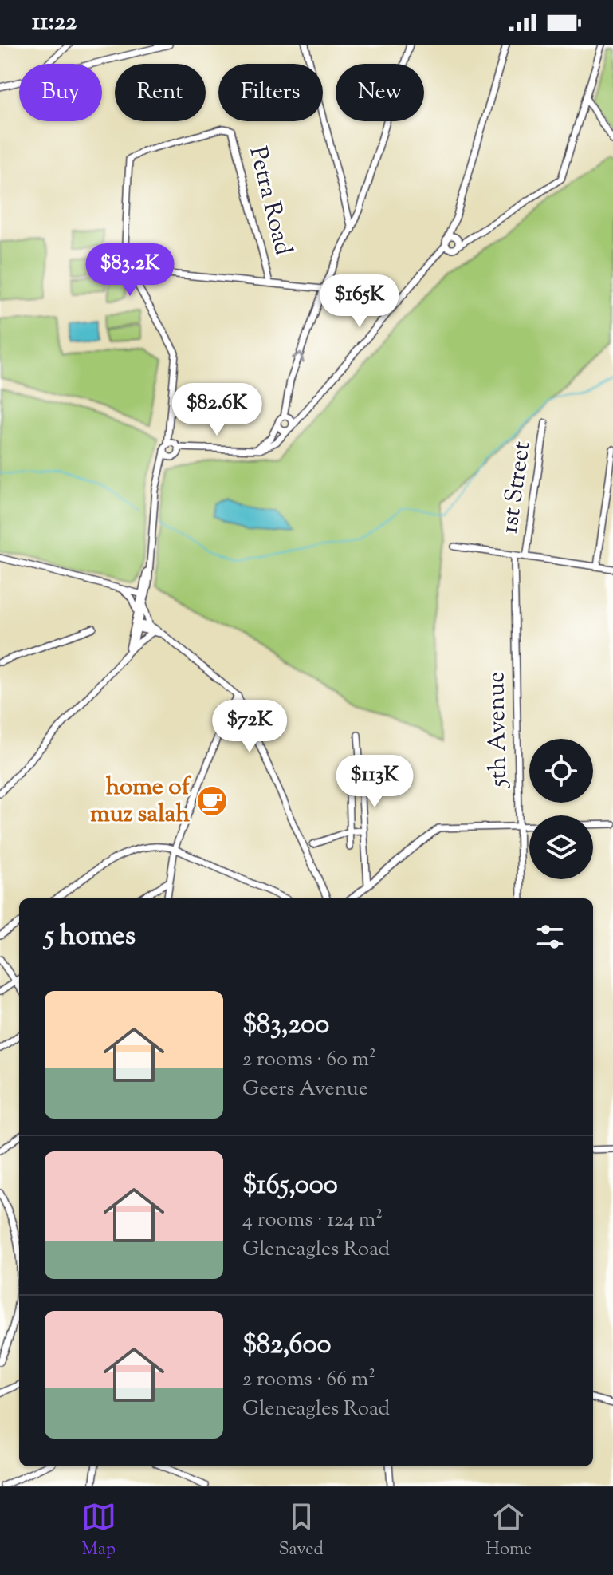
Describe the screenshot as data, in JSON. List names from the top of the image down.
{
  "streets": {
    "street": ["Petra Road", "1st Street", "5th Avenue"]
  },
  "places": {
    "cafe": ["home of muz salah"]
  },
  "page": {
    "status": "11:22",
    "chip": [
      "Buy",
      "Rent",
      "Filters",
      "New"
    ],
    "price": [
      "$83.2K",
      "$165K",
      "$82.6K",
      "$72K",
      "$113K"
    ],
    "heading": "5 homes",
    "list": [
      {
        "name": "$83,200",
        "note": "2 rooms · 60 m² · Geers Avenue"
      },
      {
        "name": "$165,000",
        "note": "4 rooms · 124 m² · Gleneagles Road"
      },
      {
        "name": "$82,600",
        "note": "2 rooms · 66 m² · Gleneagles Road"
      }
    ],
    "tabs": ["Map", "Saved", "Home"]
  }
}
